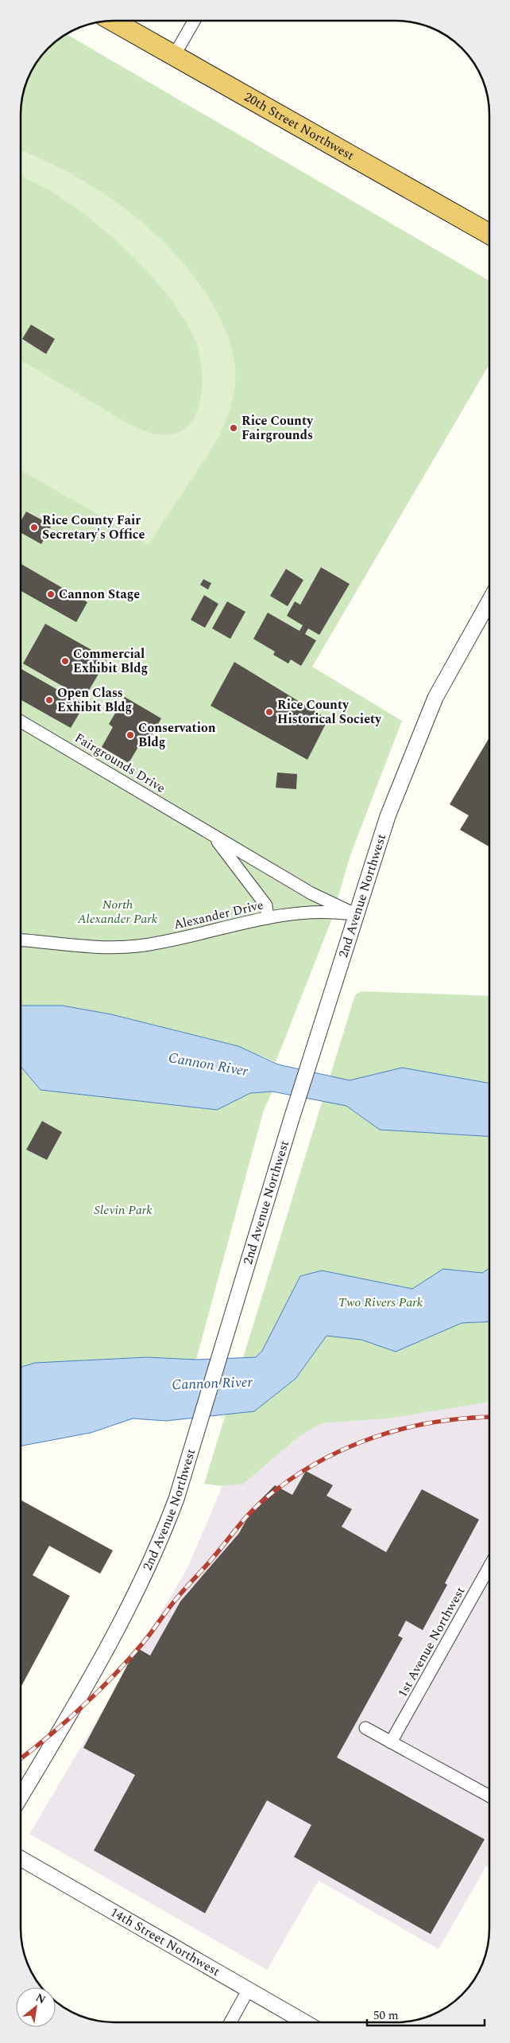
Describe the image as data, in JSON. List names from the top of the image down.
{
  "streets": {
    "highway": ["20th Street Northwest"],
    "street": [
      "Fairgrounds Drive",
      "2nd Avenue Northwest",
      "Alexander Drive",
      "1st Avenue Northwest",
      "14th Street Northwest"
    ]
  },
  "crossings": [
    ["Fairgrounds Drive", "2nd Avenue Northwest"],
    ["Fairgrounds Drive", "Alexander Drive"],
    ["2nd Avenue Northwest", "Alexander Drive"]
  ],
  "water": ["Cannon River"],
  "parks": ["North Alexander Park", "Slevin Park", "Two Rivers Park"],
  "places": [
    "Rice County Fairgrounds",
    "Rice County Fair Secretary's Office",
    "Cannon Stage",
    "Commercial Exhibit Bldg",
    "Open Class Exhibit Bldg",
    "Rice County Historical Society",
    "Conservation Bldg"
  ],
  "scale_bar": "50 m",
  "north": "top right"
}
